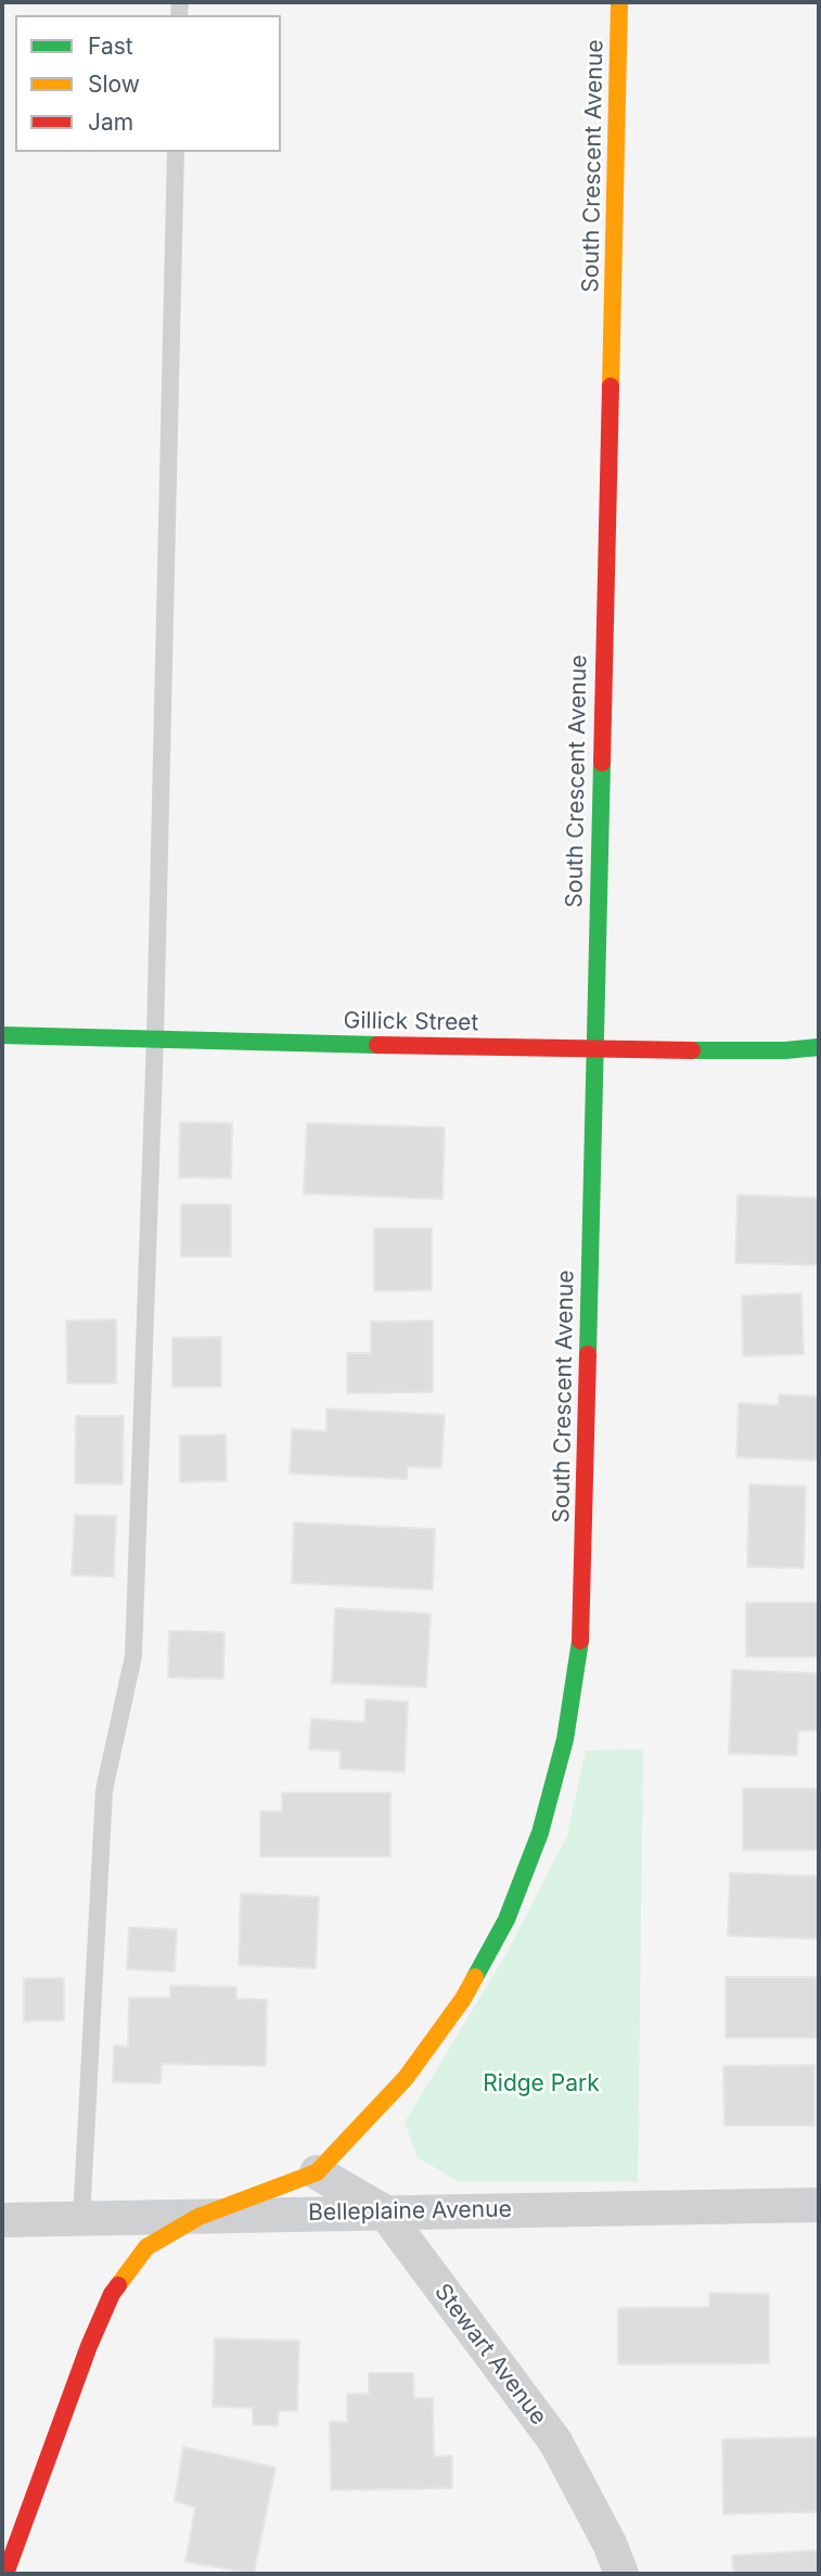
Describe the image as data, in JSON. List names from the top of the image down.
{
  "streets": {
    "street": [
      "South Crescent Avenue",
      "Gillick Street",
      "Belleplaine Avenue",
      "Stewart Avenue"
    ]
  },
  "crossings": [
    ["South Crescent Avenue", "Gillick Street"],
    ["South Crescent Avenue", "Belleplaine Avenue"],
    ["South Crescent Avenue", "Stewart Avenue"],
    ["Belleplaine Avenue", "Stewart Avenue"]
  ],
  "parks": ["Ridge Park"],
  "legend": ["Fast", "Slow", "Jam"]
}
